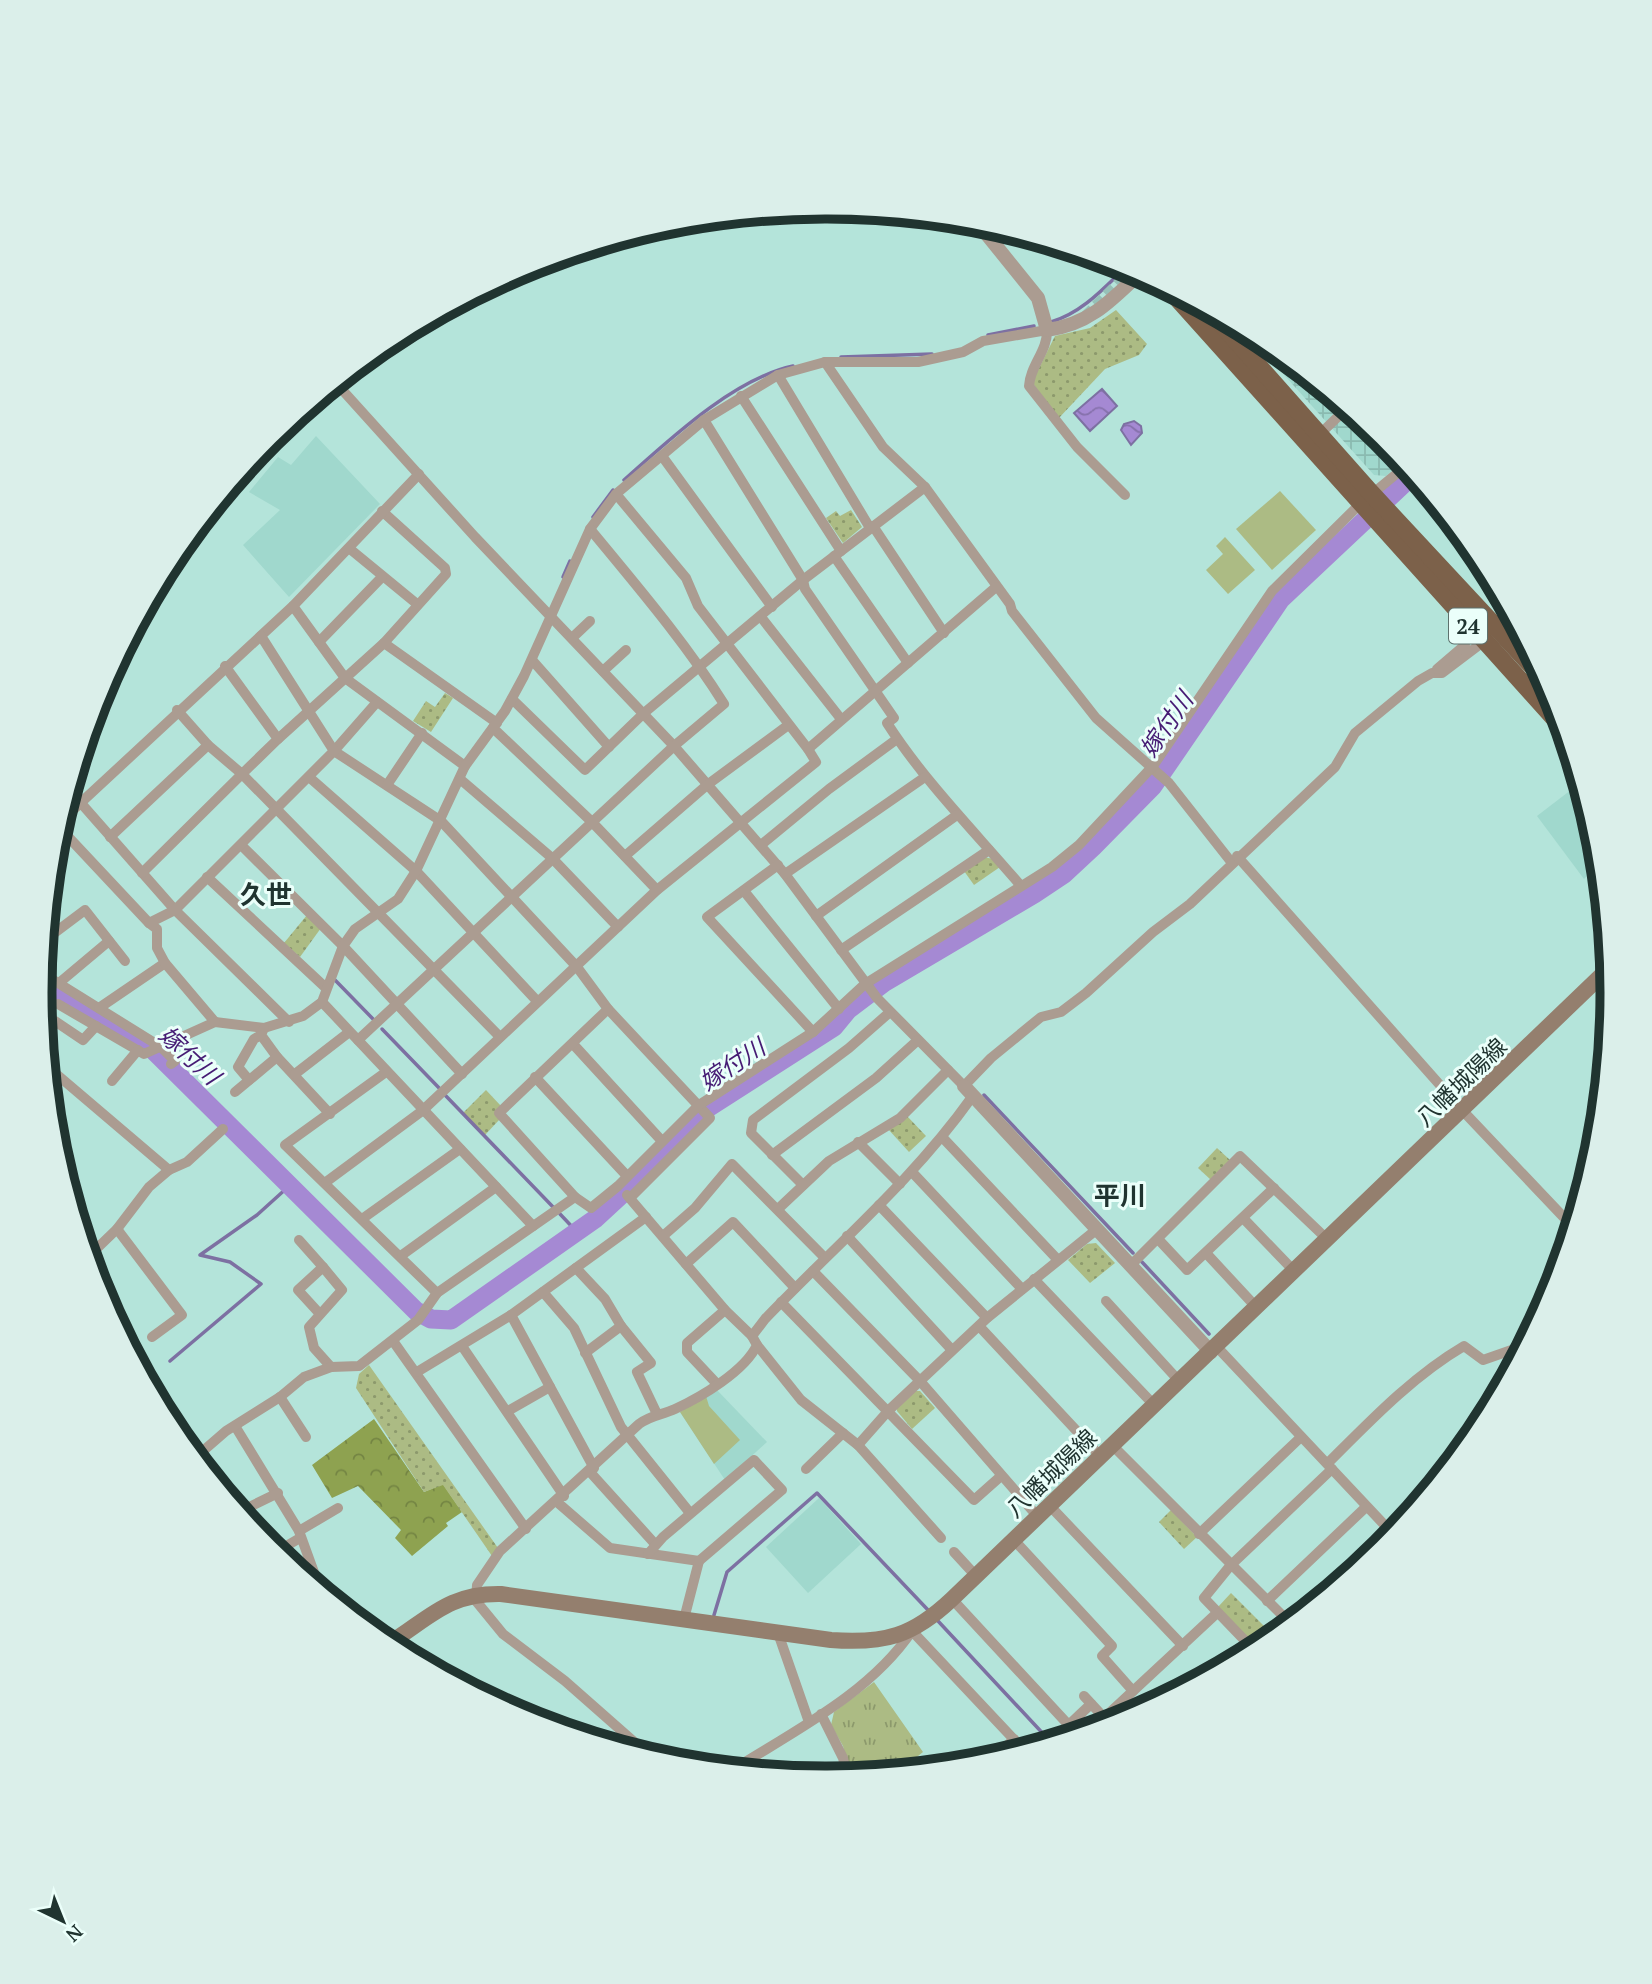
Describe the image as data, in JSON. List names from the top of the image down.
{
  "streets": {
    "highway": ["24"],
    "main road": ["八幡城陽線"]
  },
  "districts": ["久世", "平川"],
  "water": ["嫁付川"],
  "north": "bottom right"
}
